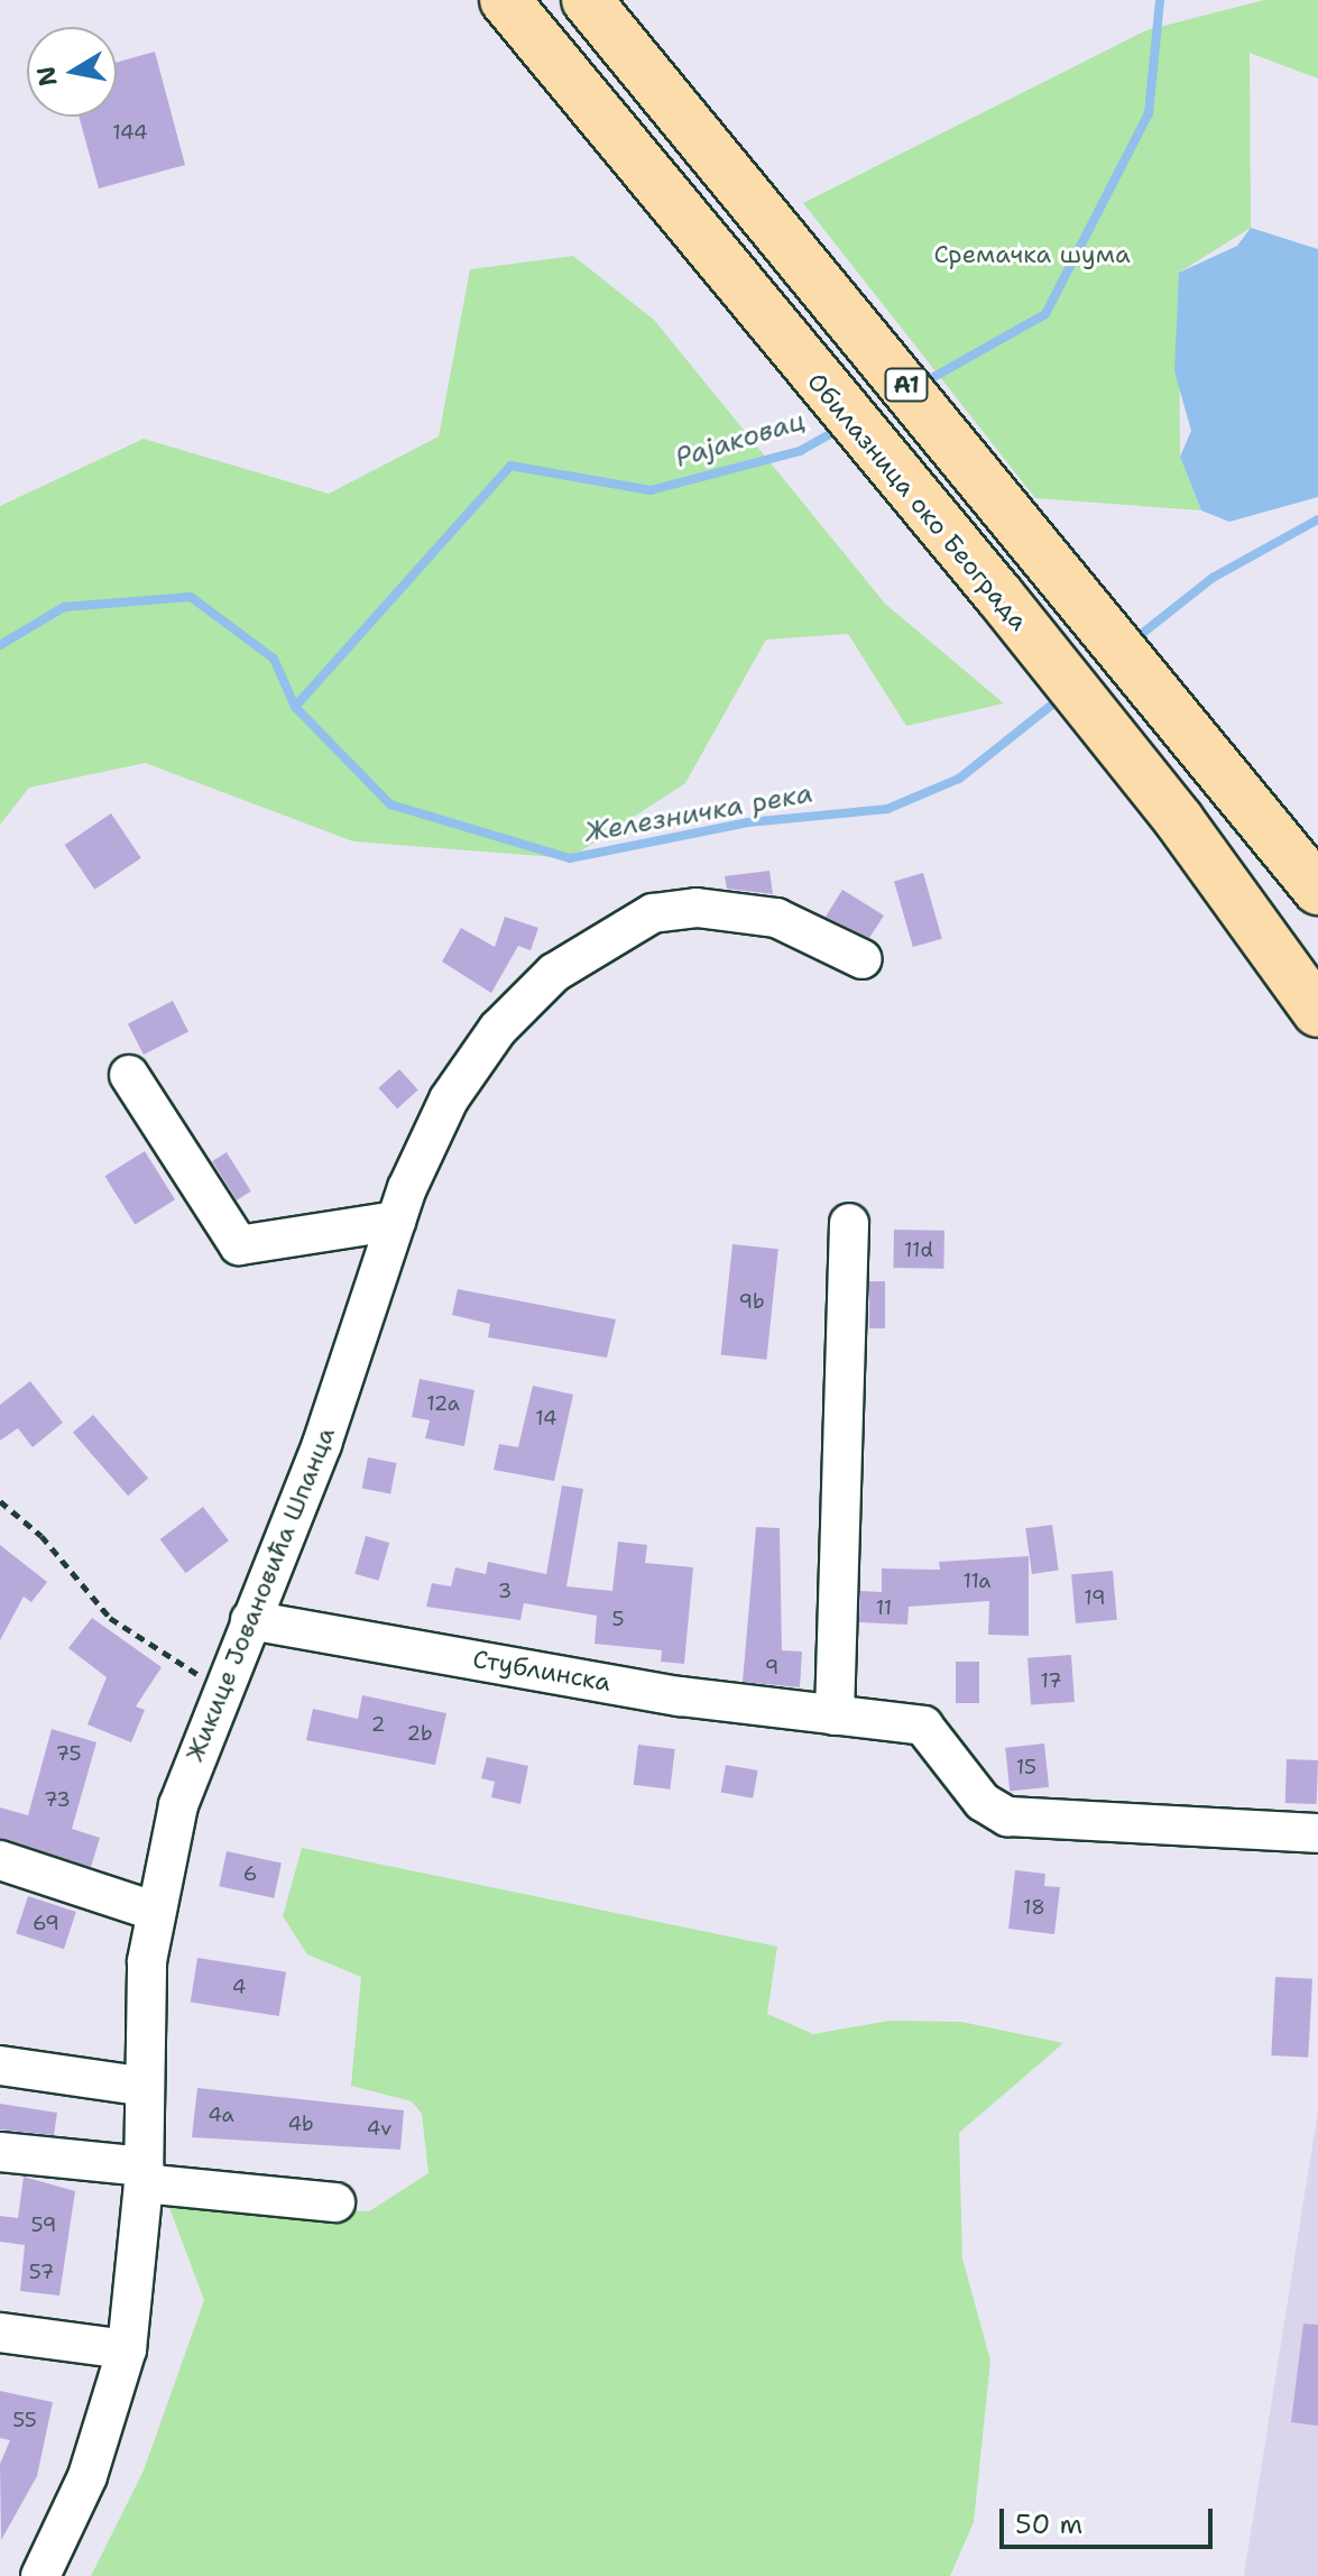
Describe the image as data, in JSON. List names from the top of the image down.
{
  "streets": {
    "highway": ["A1", "Обилазница око Београда"],
    "street": ["Жикице Јовановића Шпанца", "Стублинска"]
  },
  "crossings": [
    ["Жикице Јовановића Шпанца", "Стублинска"]
  ],
  "water": ["Рајаковац", "Железничка река"],
  "parks": ["Сремачка шума"],
  "house_numbers": [
    "144",
    "11d",
    "9b",
    "12a",
    "14",
    "11a",
    "3",
    "19",
    "11",
    "5",
    "9",
    "17",
    "2",
    "2b",
    "75",
    "15",
    "73",
    "6",
    "18",
    "69",
    "4",
    "4a",
    "4b",
    "4v",
    "59",
    "57",
    "55"
  ],
  "scale_bar": "50 m",
  "north": "left"
}
